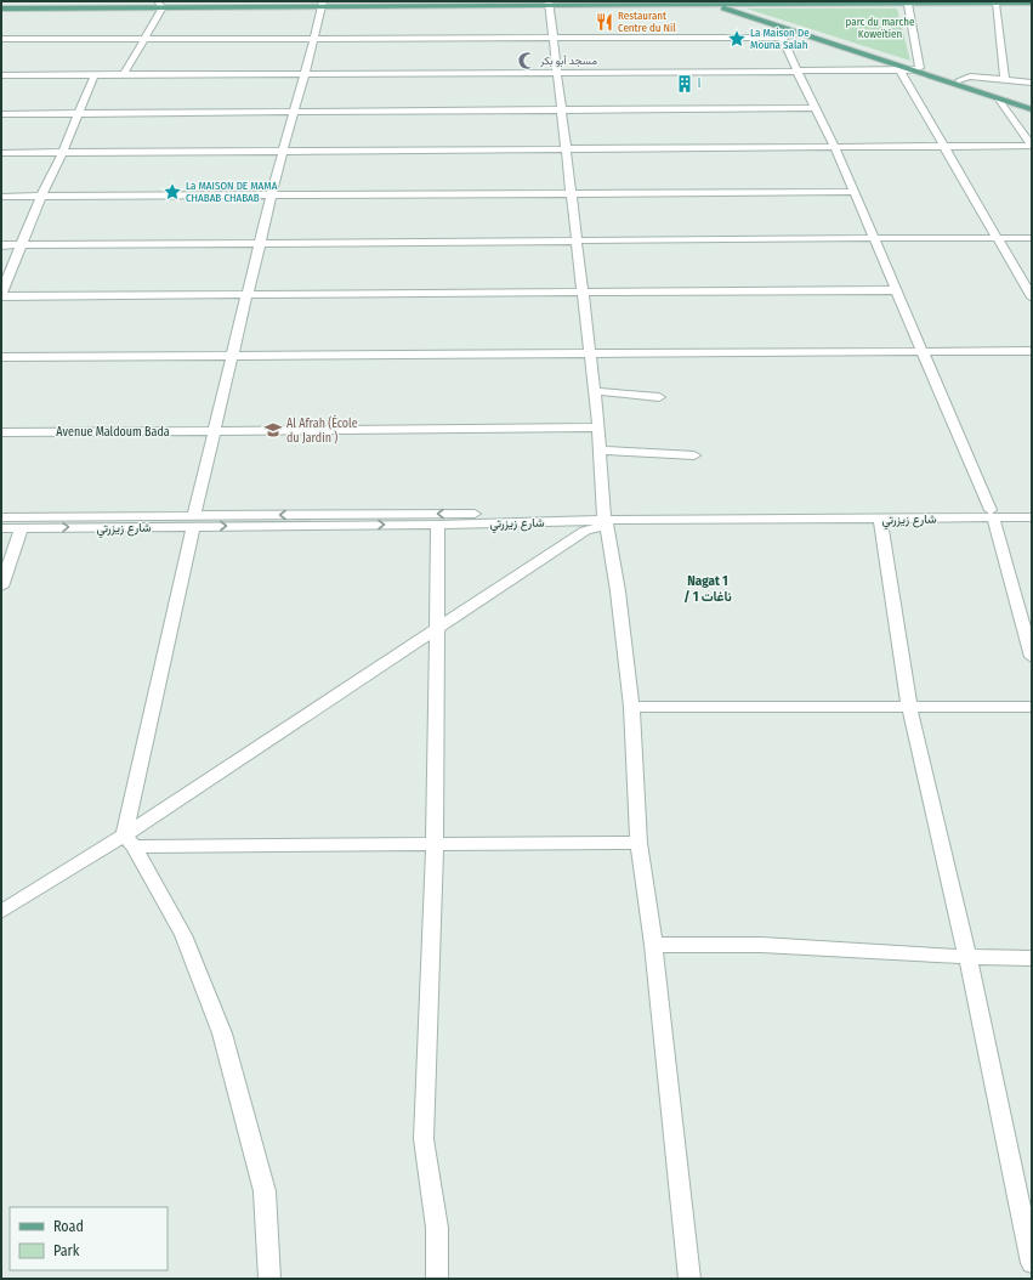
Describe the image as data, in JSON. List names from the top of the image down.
{
  "streets": {
    "street": ["Avenue Maldoum Bada", "شارع زيزرتي"]
  },
  "districts": ["Nagat 1 / ناغات 1"],
  "parks": ["parc du marche Koweïtien"],
  "places": {
    "restaurant": ["Restaurant Centre du Nil"],
    "place": ["La Maison De Mouna Salah", "La MAISON DE MAMA CHABAB CHABAB"],
    "mosque": ["مسجد أبو بكر"],
    "building": ["أ"],
    "school or university": ["Al Afrah (École du Jardin )"]
  },
  "legend": ["Road", "Park"]
}
